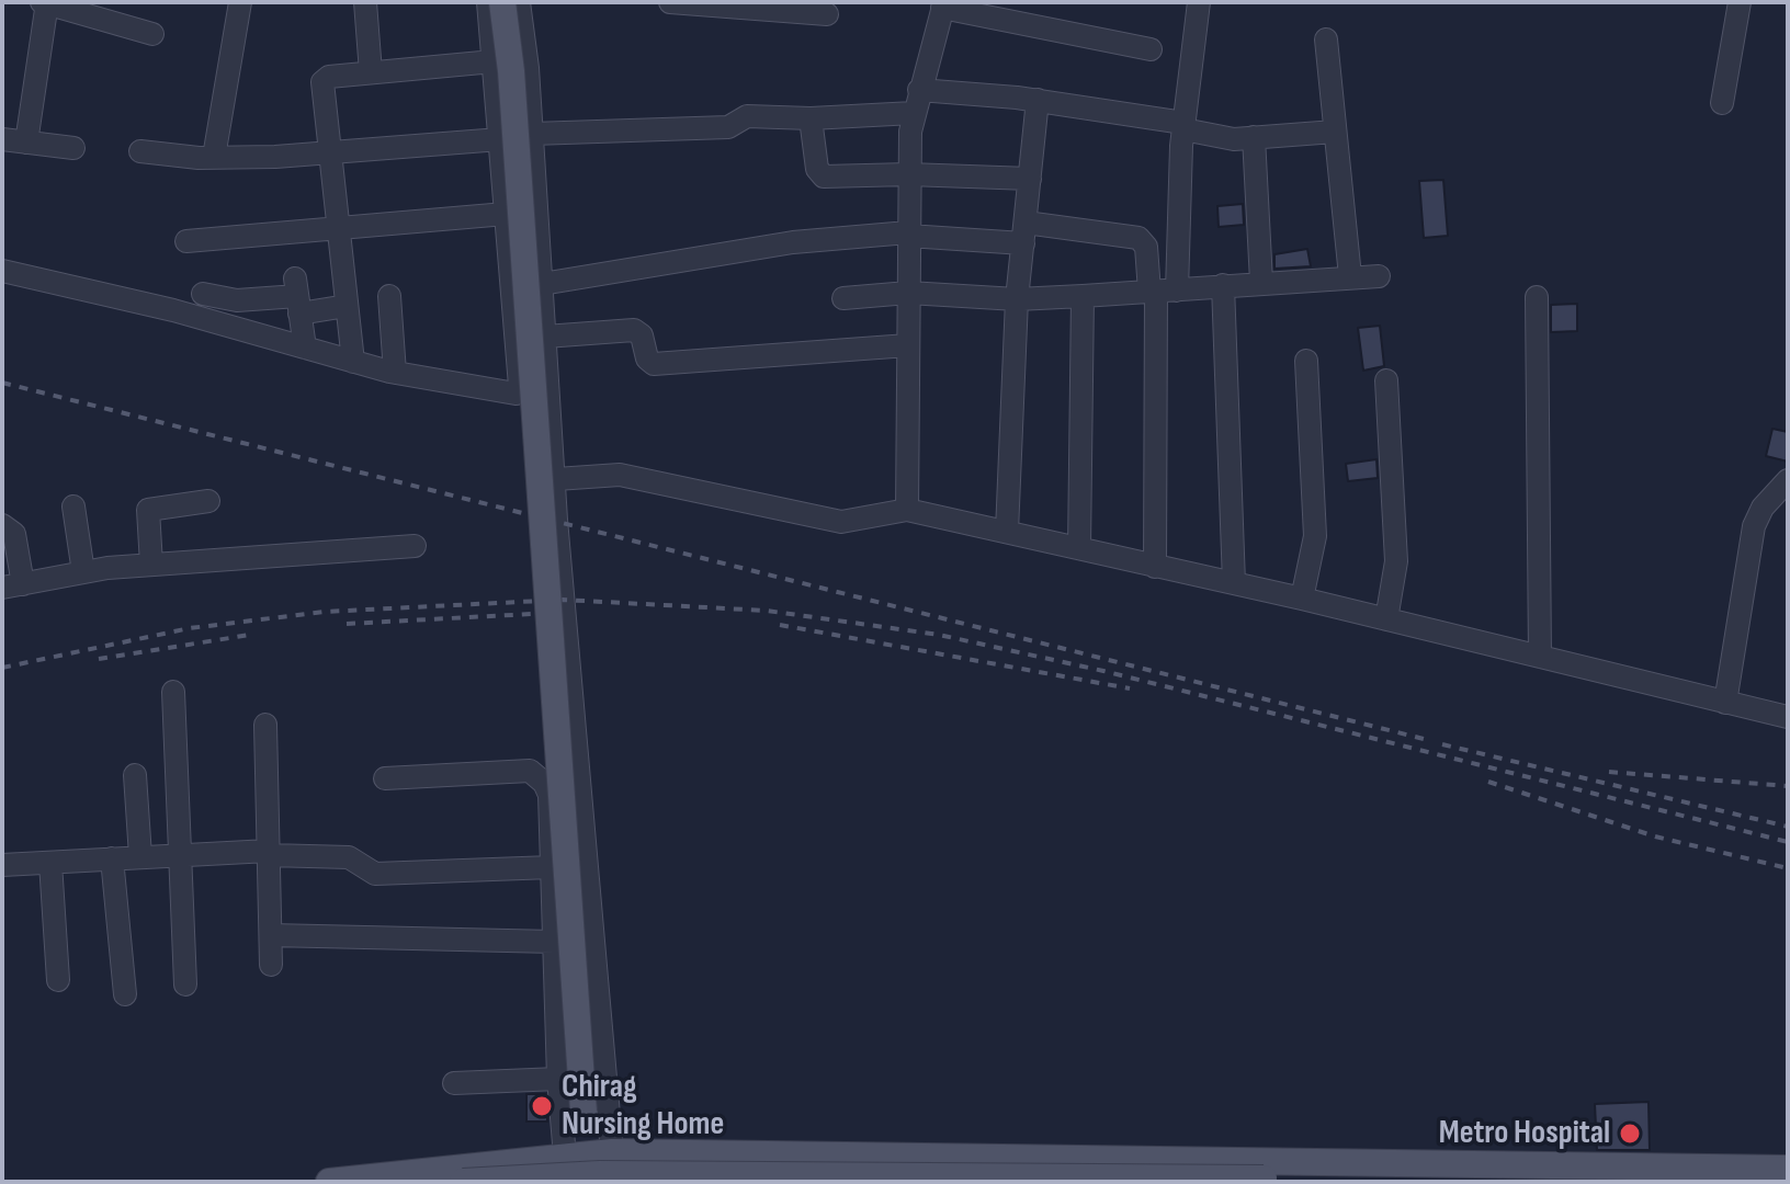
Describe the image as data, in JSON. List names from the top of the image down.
{
  "places": ["Chirag Nursing Home", "Metro Hospital"]
}
